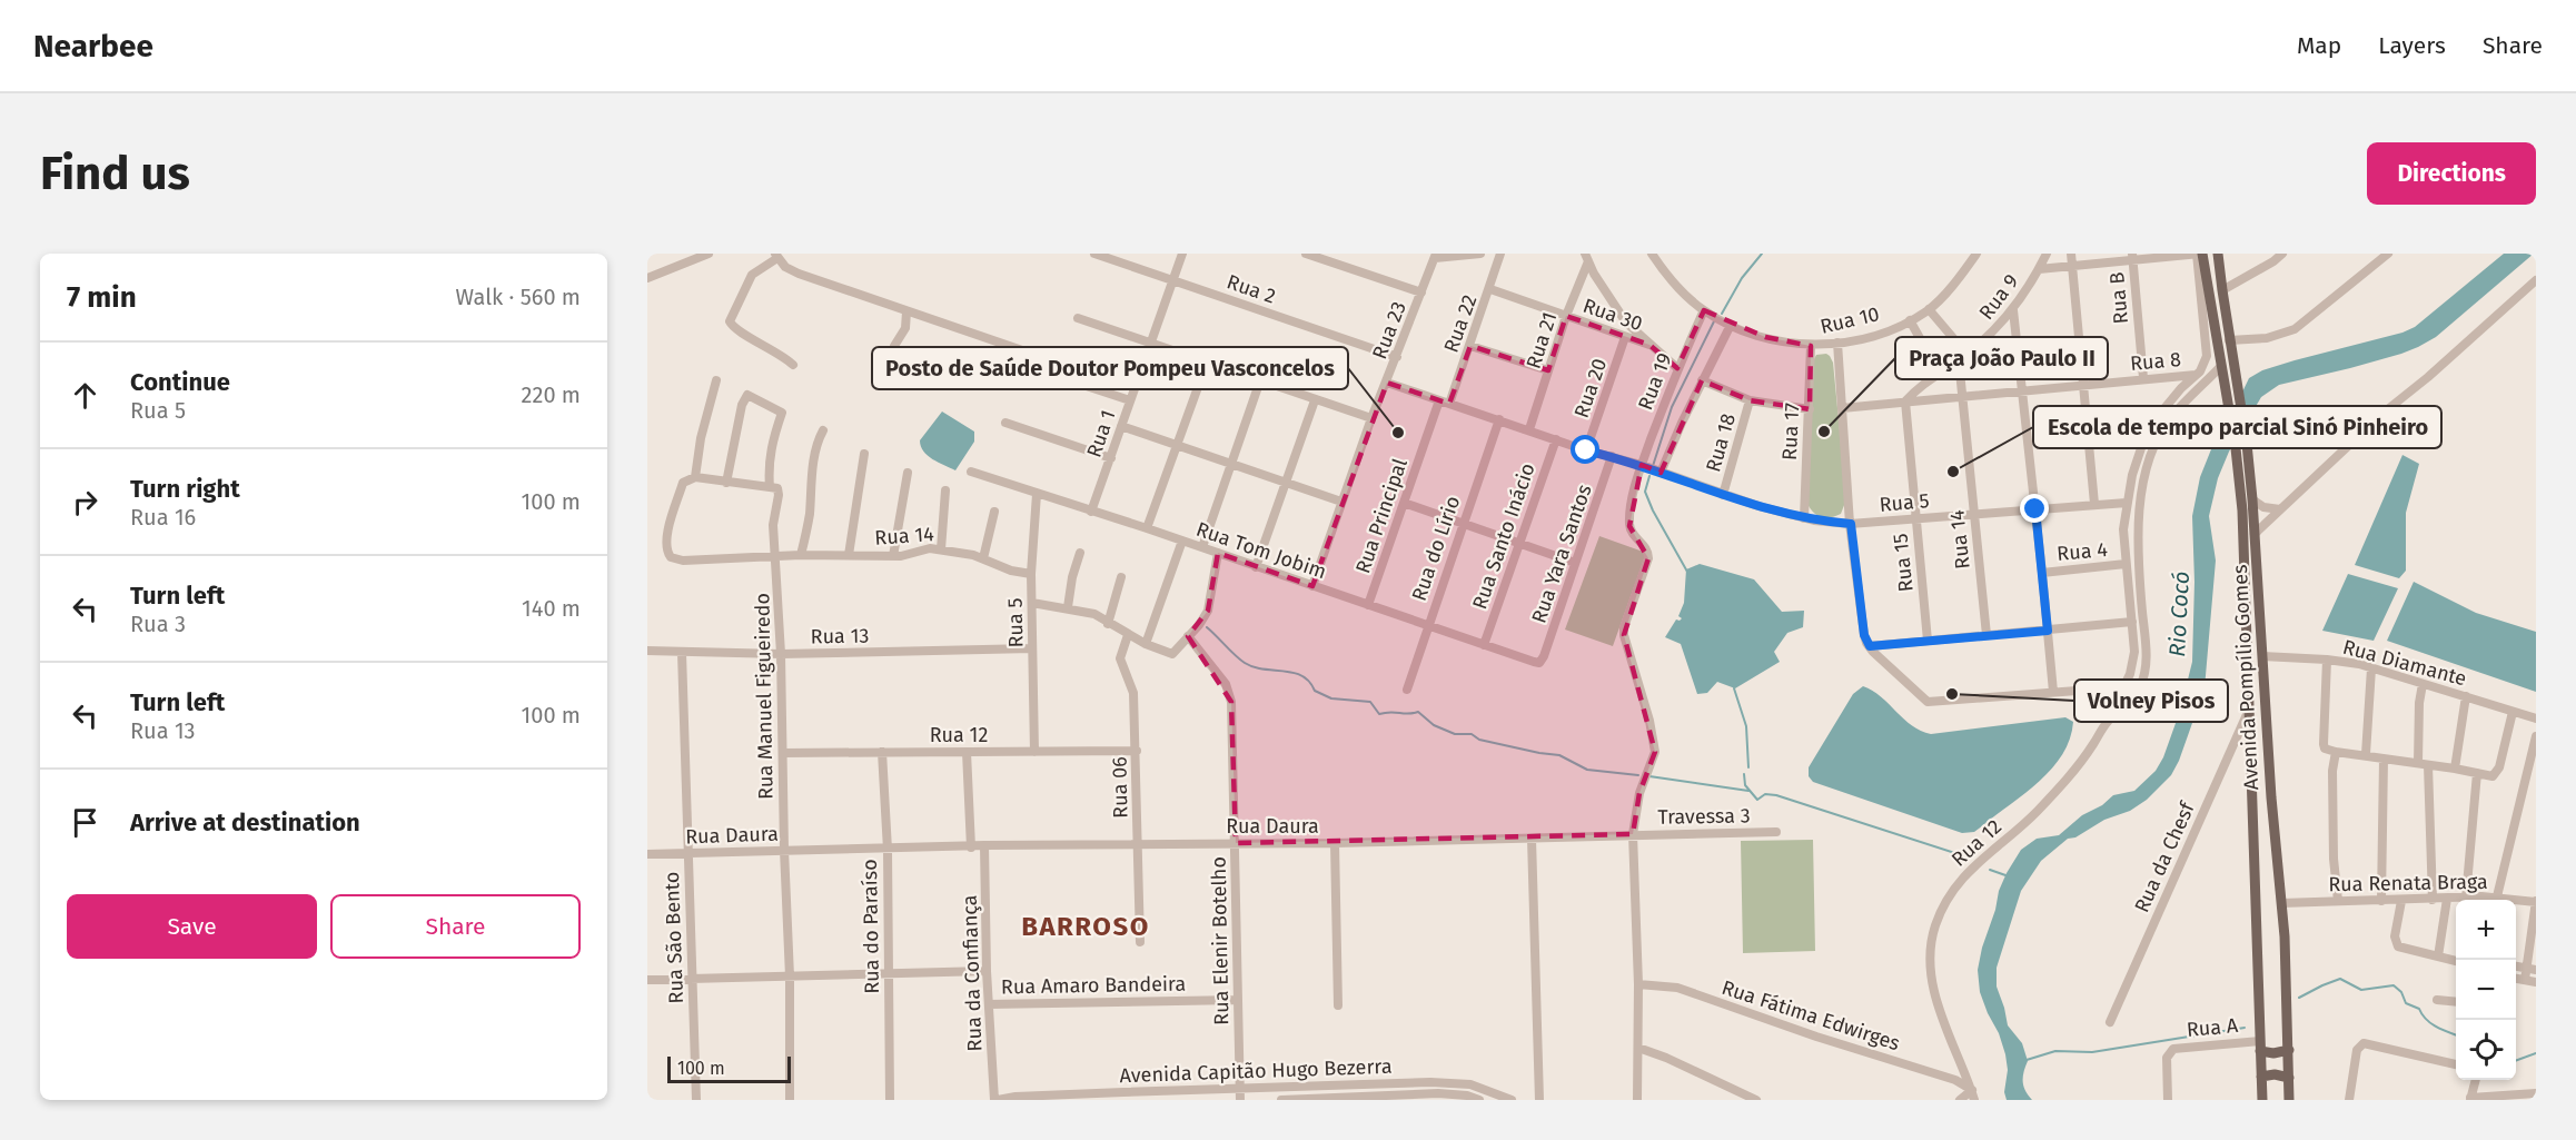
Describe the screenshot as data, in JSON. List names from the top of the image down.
{
  "streets": {
    "main road": ["Avenida Pompílio Gomes"],
    "street": [
      "Rua 2",
      "Rua 9",
      "Rua B",
      "Rua 30",
      "Rua 10",
      "Rua 22",
      "Rua 23",
      "Rua 21",
      "Rua 8",
      "Rua 19",
      "Rua 20",
      "Rua 17",
      "Rua 1",
      "Rua 18",
      "Rua 5",
      "Rua Principal",
      "Rua 14",
      "Rua Santo Inácio",
      "Rua do Lírio",
      "Rua Tom Jobim",
      "Rua 4",
      "Rua Yara Santos",
      "Rua 15",
      "Rua 13",
      "Rua Diamante",
      "Rua Manuel Figueiredo",
      "Rua 12",
      "Rua 06",
      "Travessa 3",
      "Rua Daura",
      "Rua da Chesf",
      "Rua Renata Braga",
      "Rua do Paraíso",
      "Rua São Bento",
      "Rua Elenir Botelho",
      "Rua da Confiança",
      "Rua Amaro Bandeira",
      "Rua Fátima Edwirges",
      "Rua A",
      "Avenida Capitão Hugo Bezerra"
    ]
  },
  "crossings": [
    ["Rua 2", "Rua 23"],
    ["Rua 2", "Rua 1"],
    ["Rua 9", "Rua 8"],
    ["Rua 9", "Rua 14"],
    ["Rua 9", "Rua 15"],
    ["Rua B", "Rua 8"],
    ["Rua 30", "Rua 22"],
    ["Rua 30", "Rua 21"],
    ["Rua 30", "Rua 20"],
    ["Rua 10", "Rua 19"],
    ["Rua 10", "Rua 17"],
    ["Rua 22", "Rua 5"],
    ["Rua 23", "Rua 5"],
    ["Rua 23", "Rua Tom Jobim"],
    ["Rua 21", "Rua 5"],
    ["Rua 8", "Rua 14"],
    ["Rua 8", "Rua 15"],
    ["Rua 8", "Rua 12"],
    ["Rua 19", "Rua 5"],
    ["Rua 19", "Travessa 3"],
    ["Rua 19", "Rua Daura"],
    ["Rua 20", "Rua 5"],
    ["Rua 17", "Rua 5"],
    ["Rua 1", "Rua Tom Jobim"],
    ["Rua 18", "Rua 5"],
    ["Rua 5", "Rua Principal"],
    ["Rua 5", "Rua 14"],
    ["Rua 5", "Rua Santo Inácio"],
    ["Rua 5", "Rua do Lírio"],
    ["Rua 5", "Rua Tom Jobim"],
    ["Rua 5", "Rua Yara Santos"],
    ["Rua 5", "Rua 15"],
    ["Rua 5", "Rua 13"],
    ["Rua 5", "Rua 12"],
    ["Rua Principal", "Rua Tom Jobim"],
    ["Rua 14", "Rua Manuel Figueiredo"],
    ["Rua Santo Inácio", "Rua Tom Jobim"],
    ["Rua do Lírio", "Rua Tom Jobim"],
    ["Rua Tom Jobim", "Rua Yara Santos"],
    ["Rua 4", "Rua 12"],
    ["Rua 13", "Rua Manuel Figueiredo"],
    ["Rua 13", "Rua São Bento"],
    ["Rua Diamante", "Avenida Pompílio Gomes"],
    ["Avenida Pompílio Gomes", "Rua 12"],
    ["Avenida Pompílio Gomes", "Rua da Chesf"],
    ["Avenida Pompílio Gomes", "Rua Renata Braga"],
    ["Avenida Pompílio Gomes", "Rua A"],
    ["Rua Manuel Figueiredo", "Rua 12"],
    ["Rua Manuel Figueiredo", "Rua Daura"],
    ["Rua Manuel Figueiredo", "Rua Amaro Bandeira"],
    ["Rua 12", "Rua 06"],
    ["Rua 12", "Rua do Paraíso"],
    ["Rua 12", "Rua Fátima Edwirges"],
    ["Rua 06", "Rua Daura"],
    ["Travessa 3", "Rua Daura"],
    ["Rua Daura", "Rua do Paraíso"],
    ["Rua Daura", "Rua São Bento"],
    ["Rua Daura", "Rua Elenir Botelho"],
    ["Rua Daura", "Rua da Confiança"],
    ["Rua do Paraíso", "Rua Amaro Bandeira"],
    ["Rua São Bento", "Rua Amaro Bandeira"],
    ["Rua Elenir Botelho", "Rua Amaro Bandeira"],
    ["Rua Elenir Botelho", "Avenida Capitão Hugo Bezerra"],
    ["Rua da Confiança", "Rua Amaro Bandeira"],
    ["Rua da Confiança", "Avenida Capitão Hugo Bezerra"]
  ],
  "districts": ["BARROSO"],
  "water": ["Rio Cocó"],
  "places": [
    "Praça João Paulo II",
    "Posto de Saúde Doutor Pompeu Vasconcelos",
    "Escola de tempo parcial Sinó Pinheiro",
    "Volney Pisos"
  ],
  "scale_bar": "100 m",
  "page": {
    "header": "Nearbee",
    "nav": ["Map", "Layers", "Share"],
    "buttons": [
      "Directions",
      ["Save", "Share"]
    ],
    "title": "Find us",
    "heading": ["7 min", "Walk · 560 m"],
    "list": [
      ["Continue", "Rua 5", "220 m"],
      ["Turn right", "Rua 16", "100 m"],
      ["Turn left", "Rua 3", "140 m"],
      ["Turn left", "Rua 13", "100 m"],
      "Arrive at destination"
    ],
    "map_buttons": ["+", "−"],
    "scale": "100 m"
  }
}
